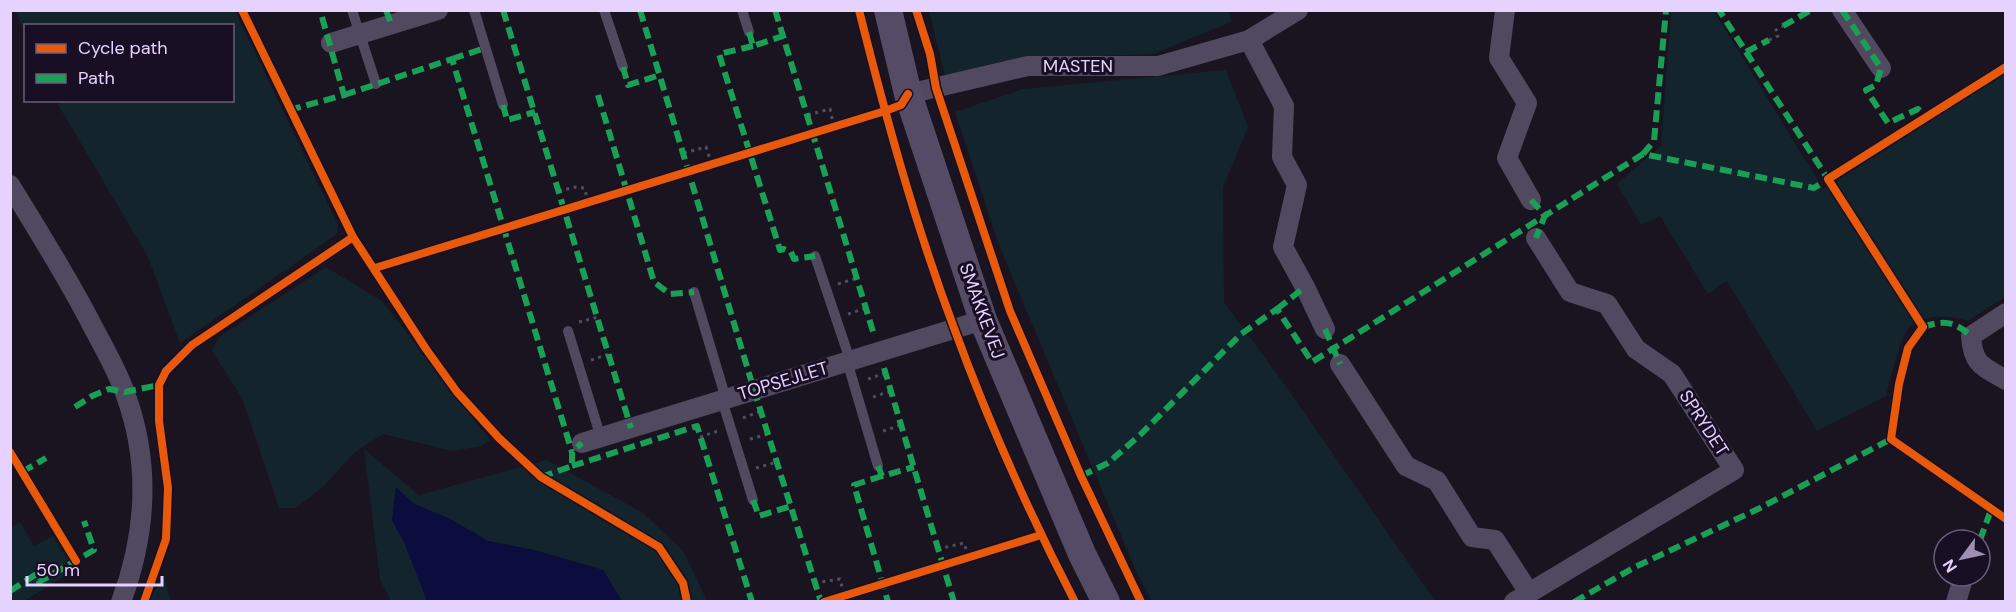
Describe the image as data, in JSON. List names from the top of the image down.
{
  "streets": {
    "street": [
      "MASTEN",
      "SMAKKEVEJ",
      "TOPSEJLET",
      "SPRYDET"
    ]
  },
  "crossings": [
    ["MASTEN", "SMAKKEVEJ"],
    ["SMAKKEVEJ", "TOPSEJLET"]
  ],
  "legend": ["Cycle path", "Path"],
  "scale_bar": "50 m",
  "north": "bottom left"
}
